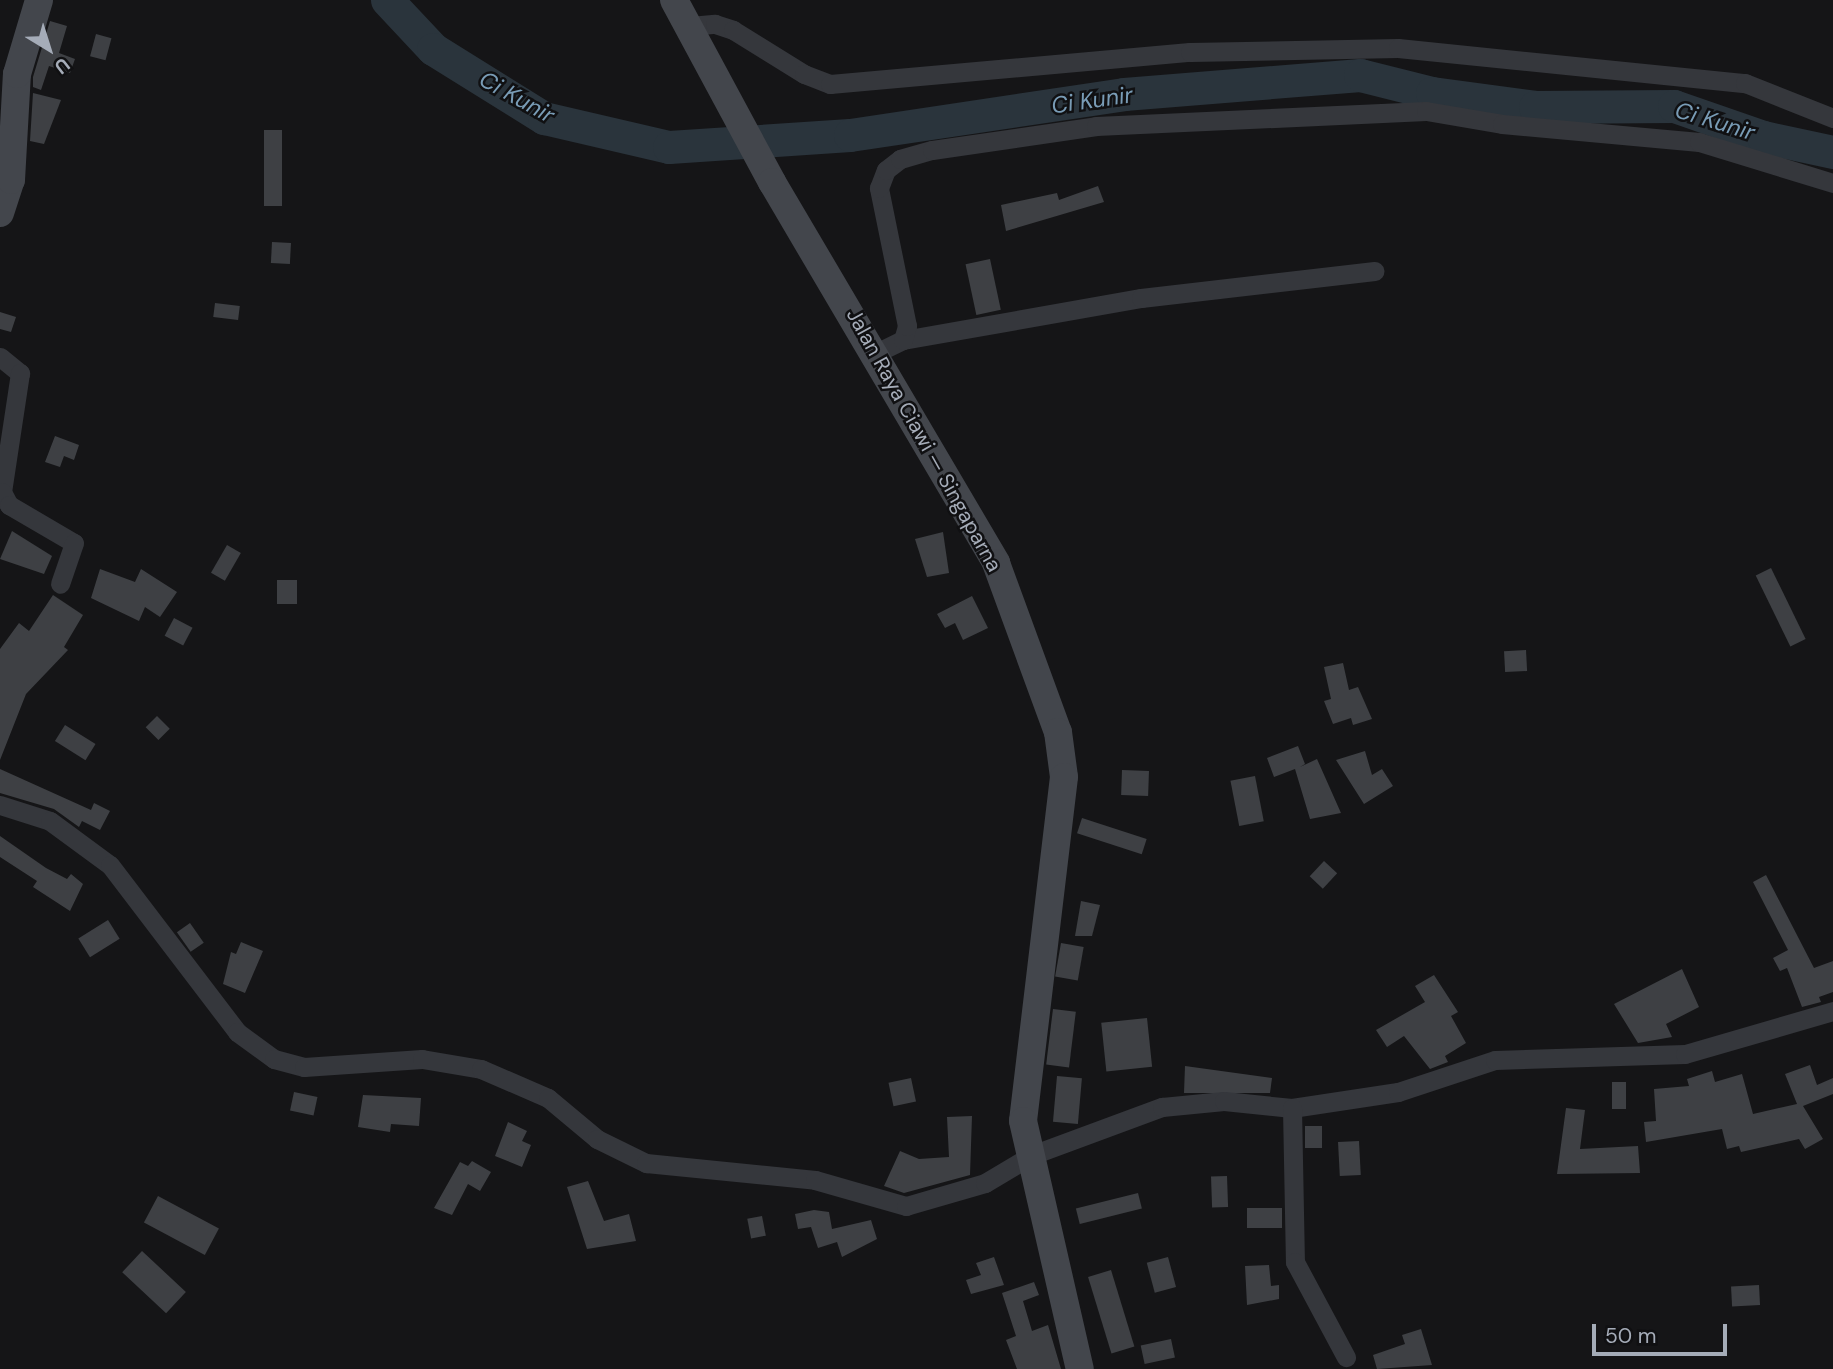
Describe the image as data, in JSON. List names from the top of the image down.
{
  "streets": {
    "main road": ["Jalan Raya Ciawi — Singaparna"]
  },
  "water": ["Ci Kunir"],
  "scale_bar": "50 m",
  "north": "bottom right"
}
